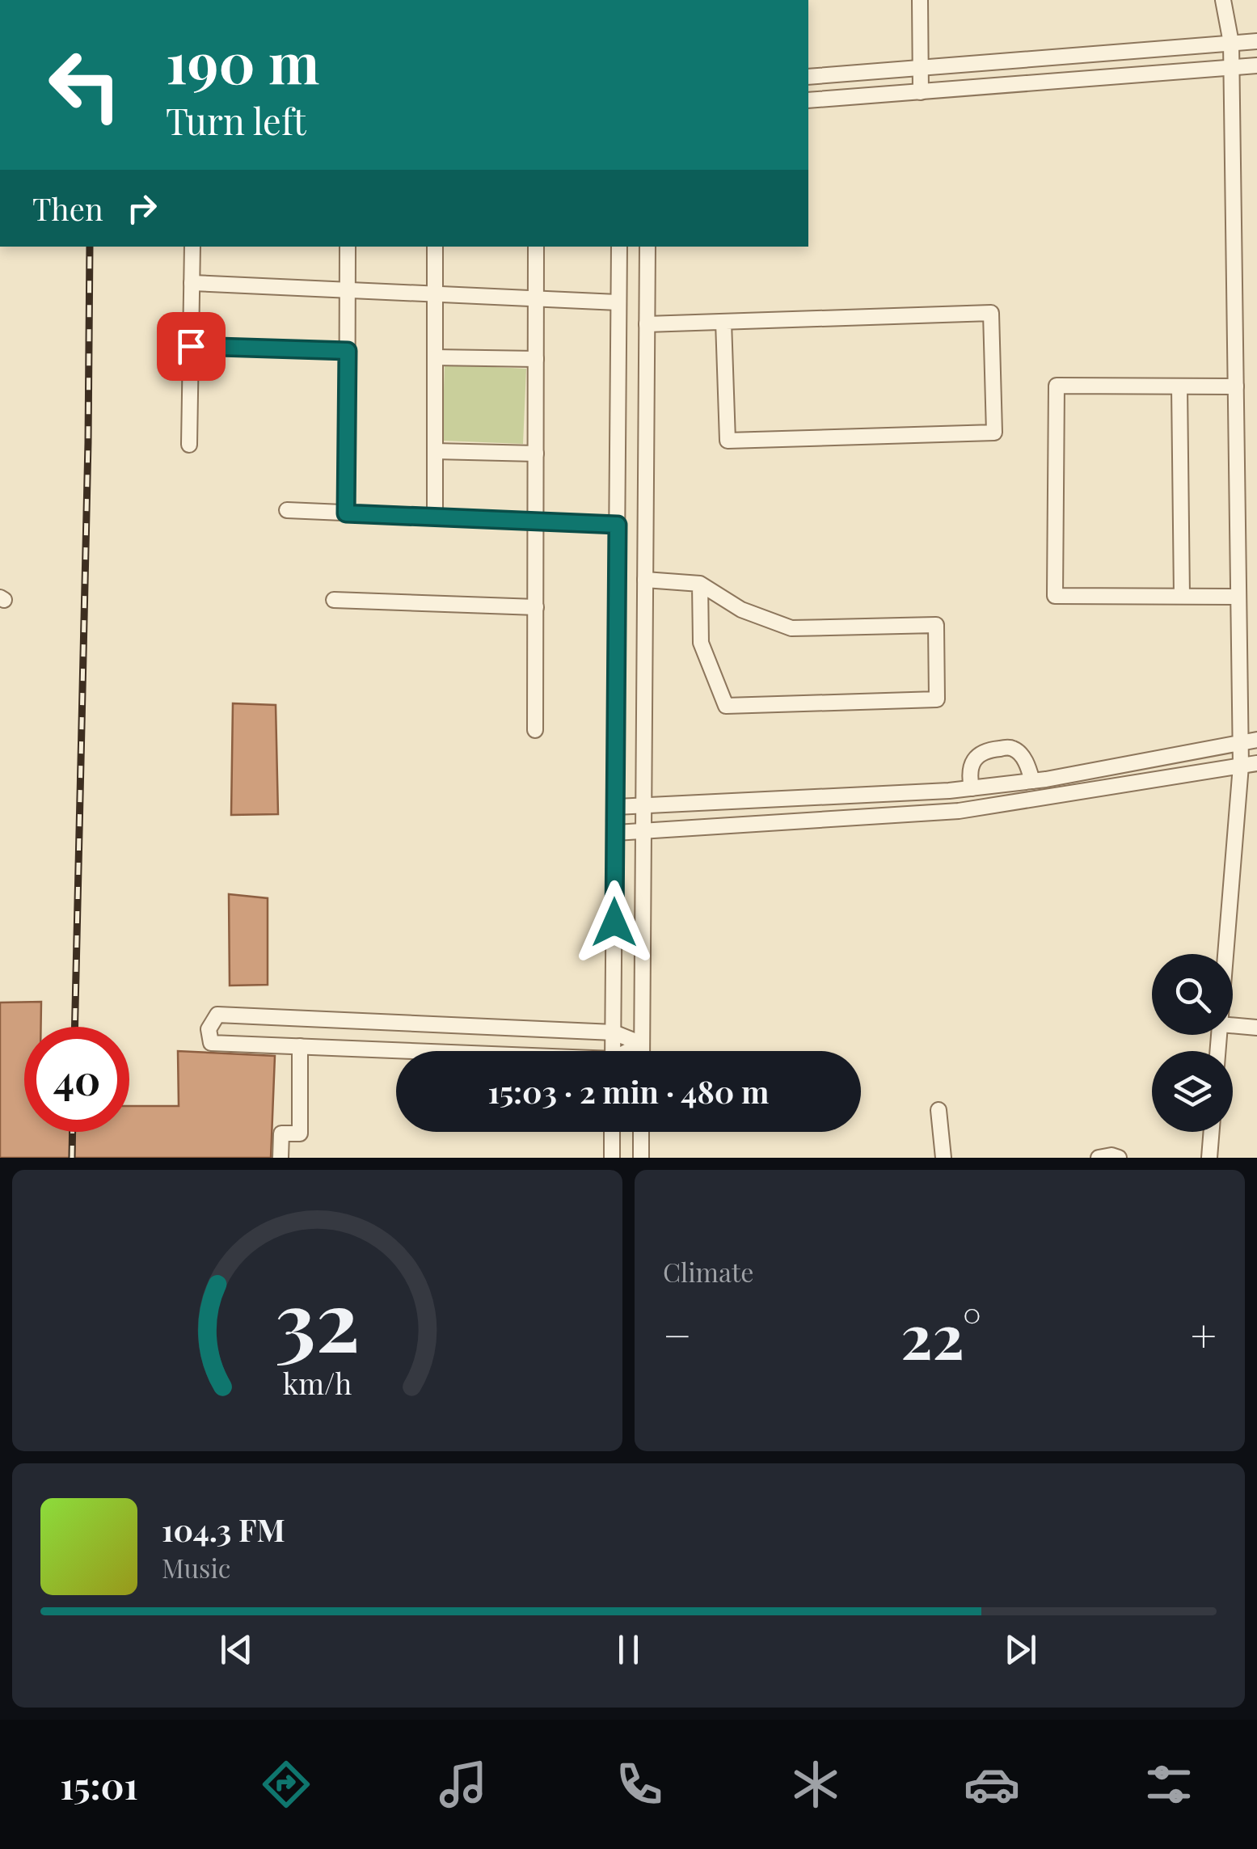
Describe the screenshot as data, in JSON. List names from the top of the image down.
{
  "page": {
    "turn": ["190 m", "Turn left"],
    "then": "Then",
    "limit": "40",
    "trip": "15:03 · 2 min · 480 m",
    "tile": "Climate",
    "heat": ["−", "22°", "+"],
    "song": ["104.3 FM", "Music"],
    "tabs": "15:01",
    "gauge": ["32", "km/h"]
  }
}
